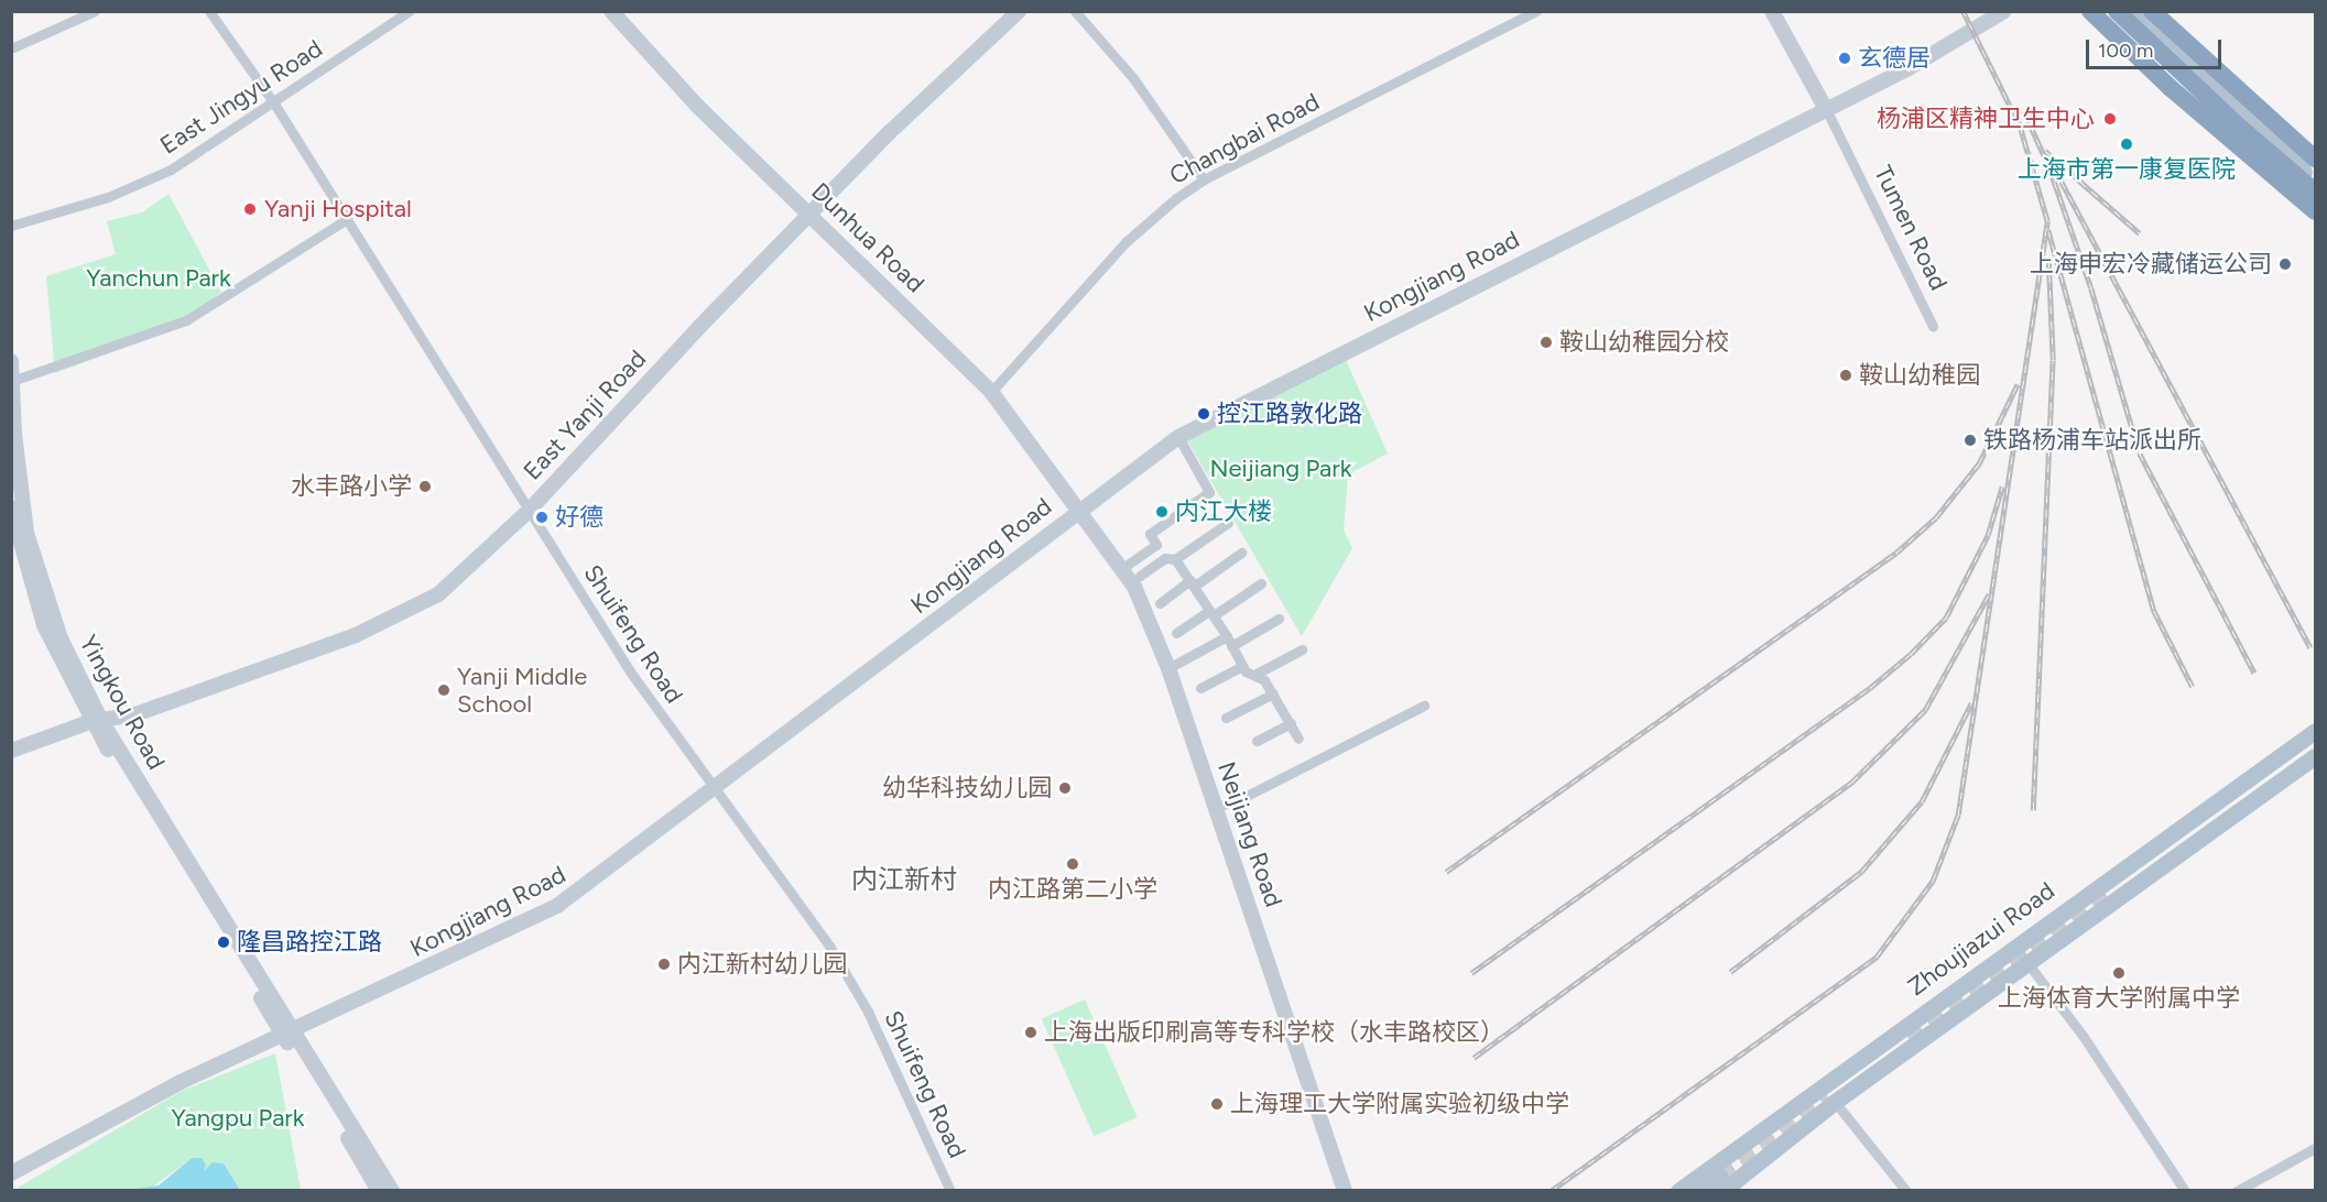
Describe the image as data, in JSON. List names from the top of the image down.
{
  "streets": {
    "main road": [
      "Tumen Road",
      "Dunhua Road",
      "Kongjiang Road",
      "East Yanji Road",
      "Yingkou Road",
      "Neijiang Road",
      "Zhoujiazui Road"
    ],
    "street": ["East Jingyu Road", "Changbai Road", "Shuifeng Road"]
  },
  "crossings": [
    ["East Jingyu Road", "Shuifeng Road"],
    ["Changbai Road", "Dunhua Road"],
    ["Tumen Road", "Kongjiang Road"],
    ["Dunhua Road", "Kongjiang Road"],
    ["Dunhua Road", "East Yanji Road"],
    ["Dunhua Road", "Neijiang Road"],
    ["Kongjiang Road", "Shuifeng Road"],
    ["Kongjiang Road", "Yingkou Road"],
    ["Kongjiang Road", "Neijiang Road"],
    ["East Yanji Road", "Shuifeng Road"],
    ["East Yanji Road", "Yingkou Road"]
  ],
  "districts": ["内江新村"],
  "parks": ["Yanchun Park", "Neijiang Park", "Yangpu Park"],
  "places": [
    "玄德居",
    "杨浦区精神卫生中心",
    "上海市第一康复医院",
    "Yanji Hospital",
    "上海申宏冷藏储运公司",
    "鞍山幼稚园分校",
    "鞍山幼稚园",
    "控江路敦化路",
    "铁路杨浦车站派出所",
    "水丰路小学",
    "内江大楼",
    "好德",
    "Yanji Middle School",
    "幼华科技幼儿园",
    "内江路第二小学",
    "隆昌路控江路",
    "内江新村幼儿园",
    "上海体育大学附属中学",
    "上海出版印刷高等专科学校（水丰路校区）",
    "上海理工大学附属实验初级中学"
  ],
  "scale_bar": "100 m"
}
